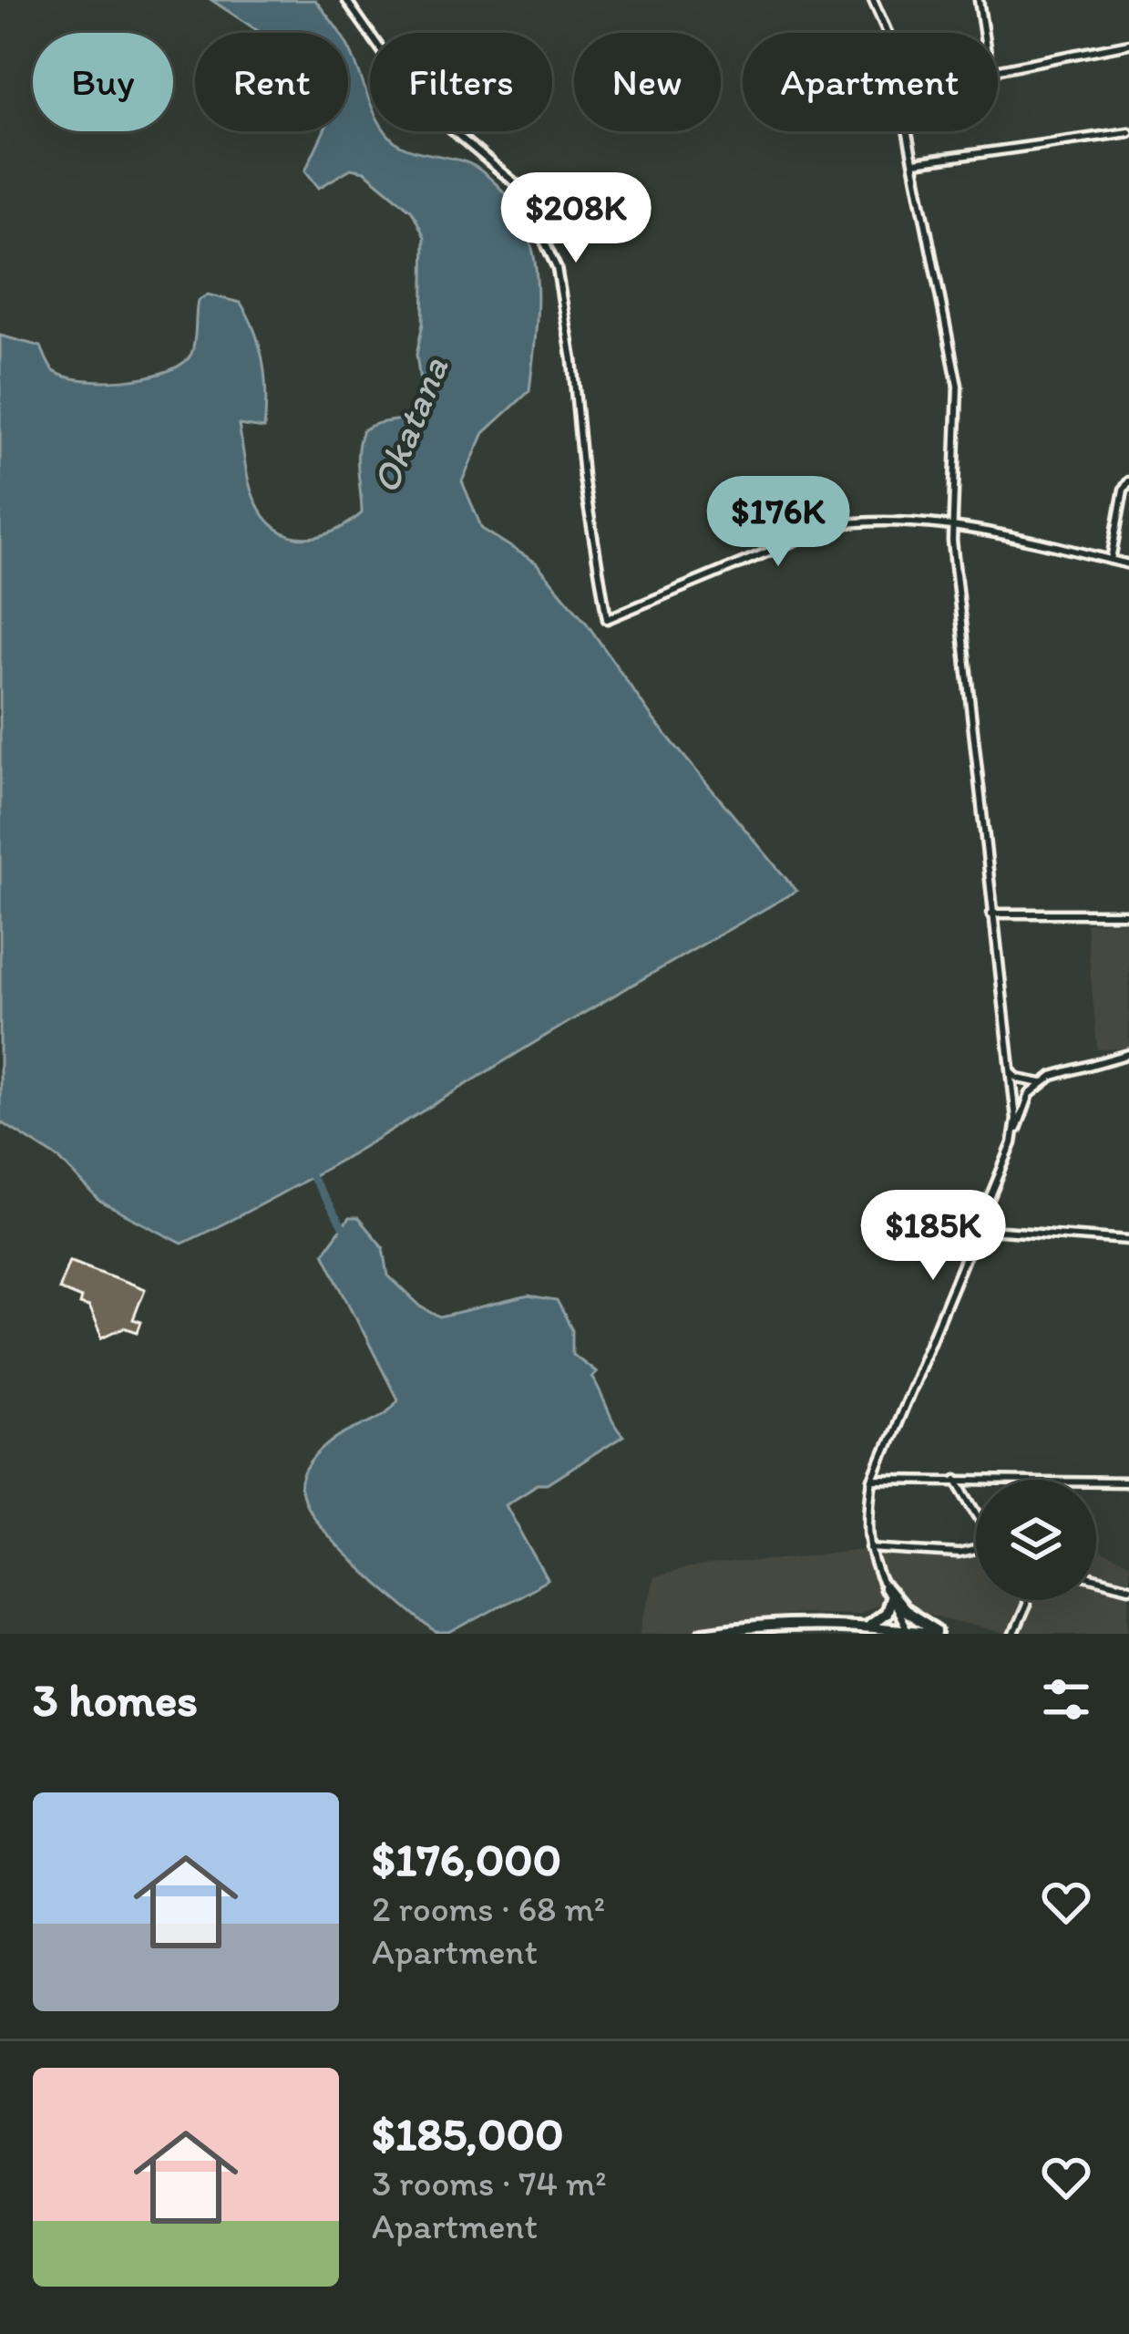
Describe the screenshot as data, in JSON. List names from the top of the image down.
{
  "water": ["Okatana"],
  "page": {
    "chip": [
      "Buy",
      "Rent",
      "Filters",
      "New",
      "Apartment"
    ],
    "price": ["$208K", "$176K", "$185K"],
    "heading": "3 homes",
    "list": [
      {
        "name": "$176,000",
        "note": "2 rooms · 68 m² · Apartment"
      },
      {
        "name": "$185,000",
        "note": "3 rooms · 74 m² · Apartment"
      }
    ]
  }
}
